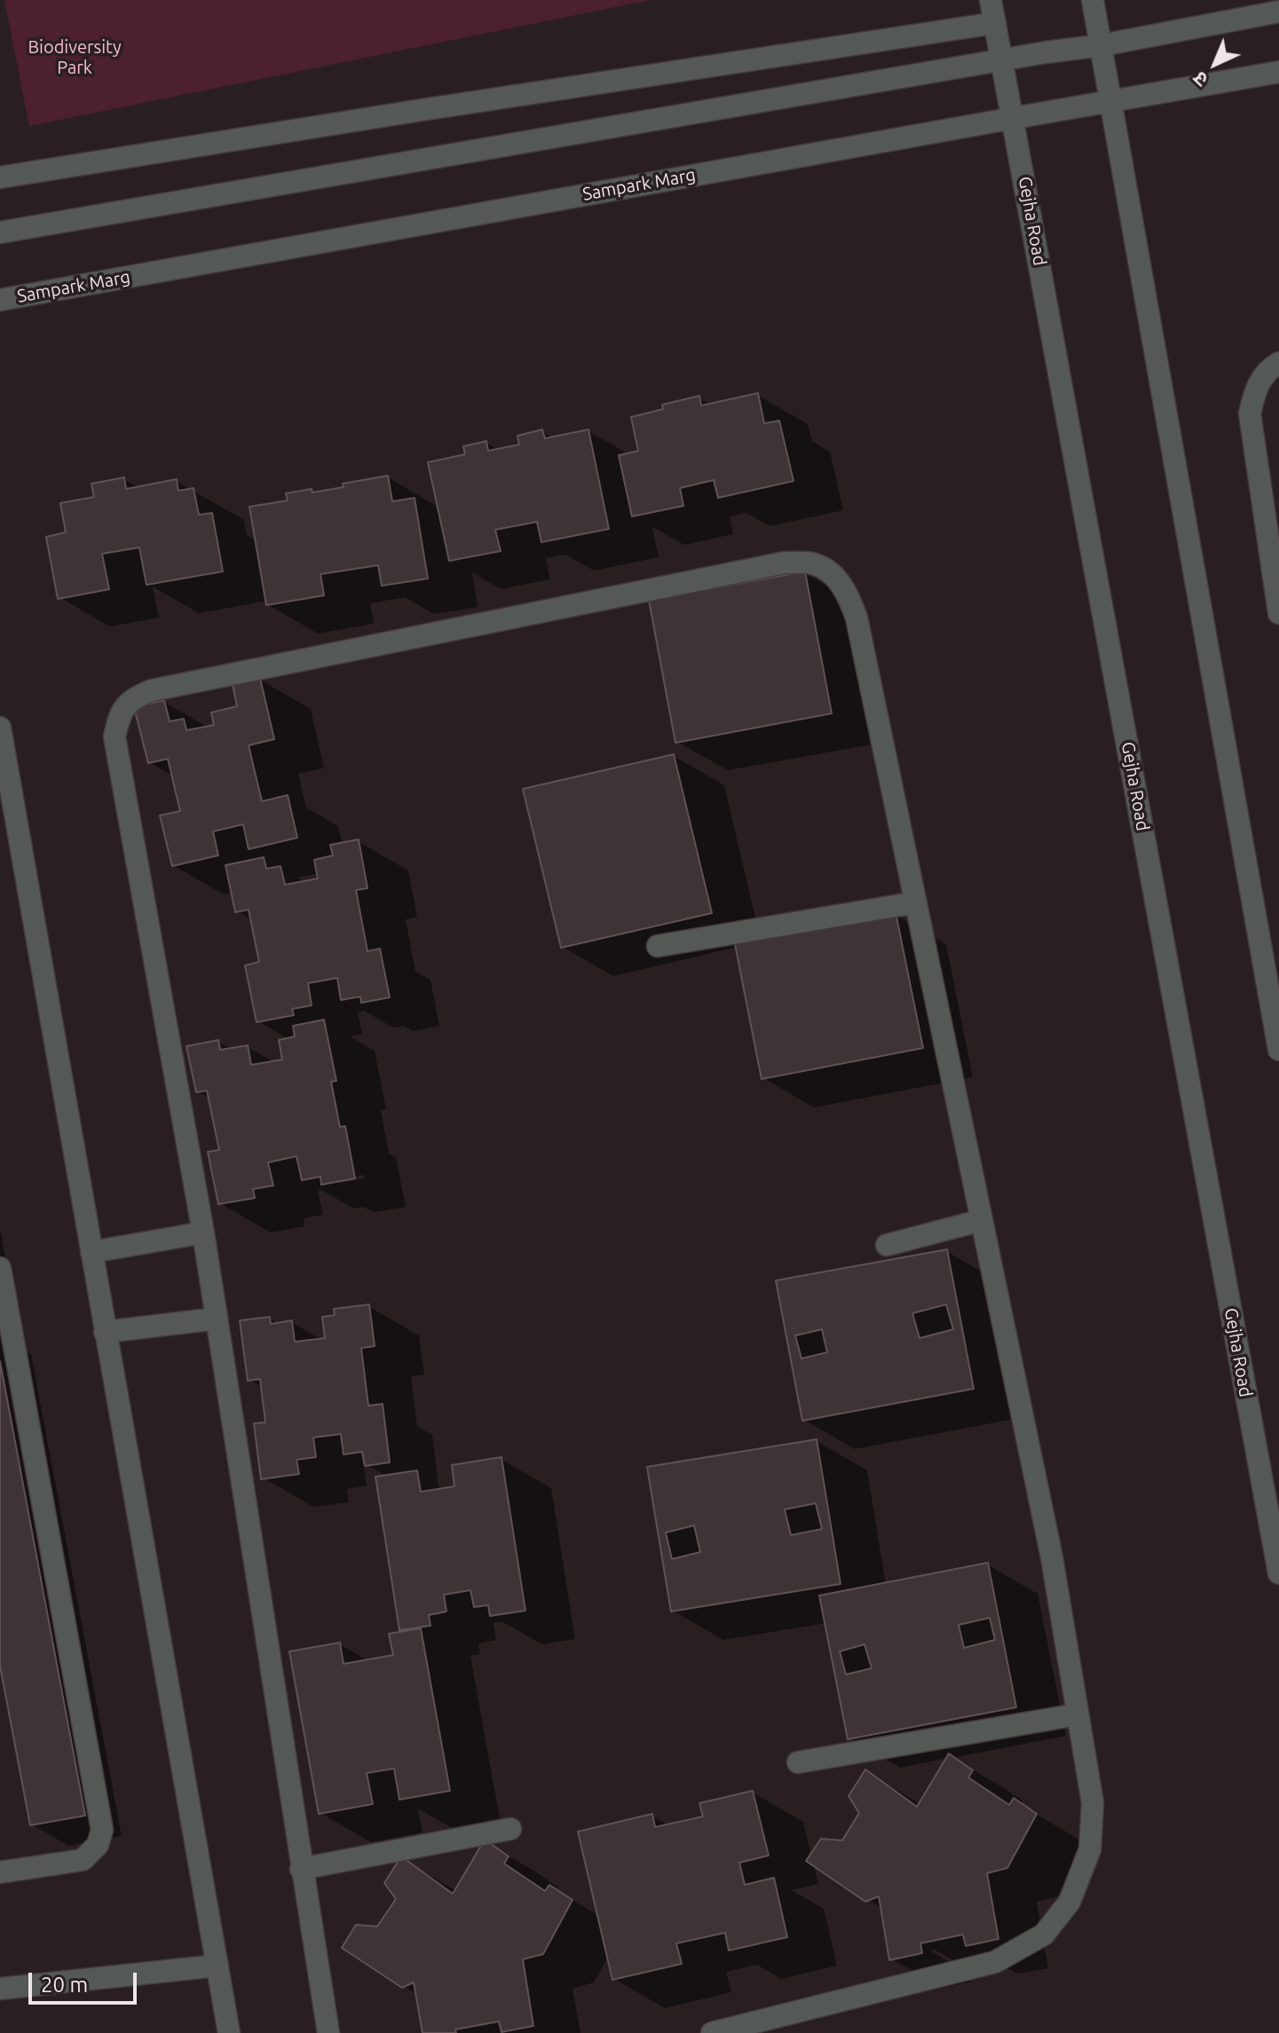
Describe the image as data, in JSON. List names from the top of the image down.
{
  "streets": {
    "street": ["Sampark Marg", "Gejha Road"]
  },
  "crossings": [
    ["Sampark Marg", "Gejha Road"]
  ],
  "parks": ["Biodiversity Park"],
  "scale_bar": "20 m",
  "north": "bottom left"
}
